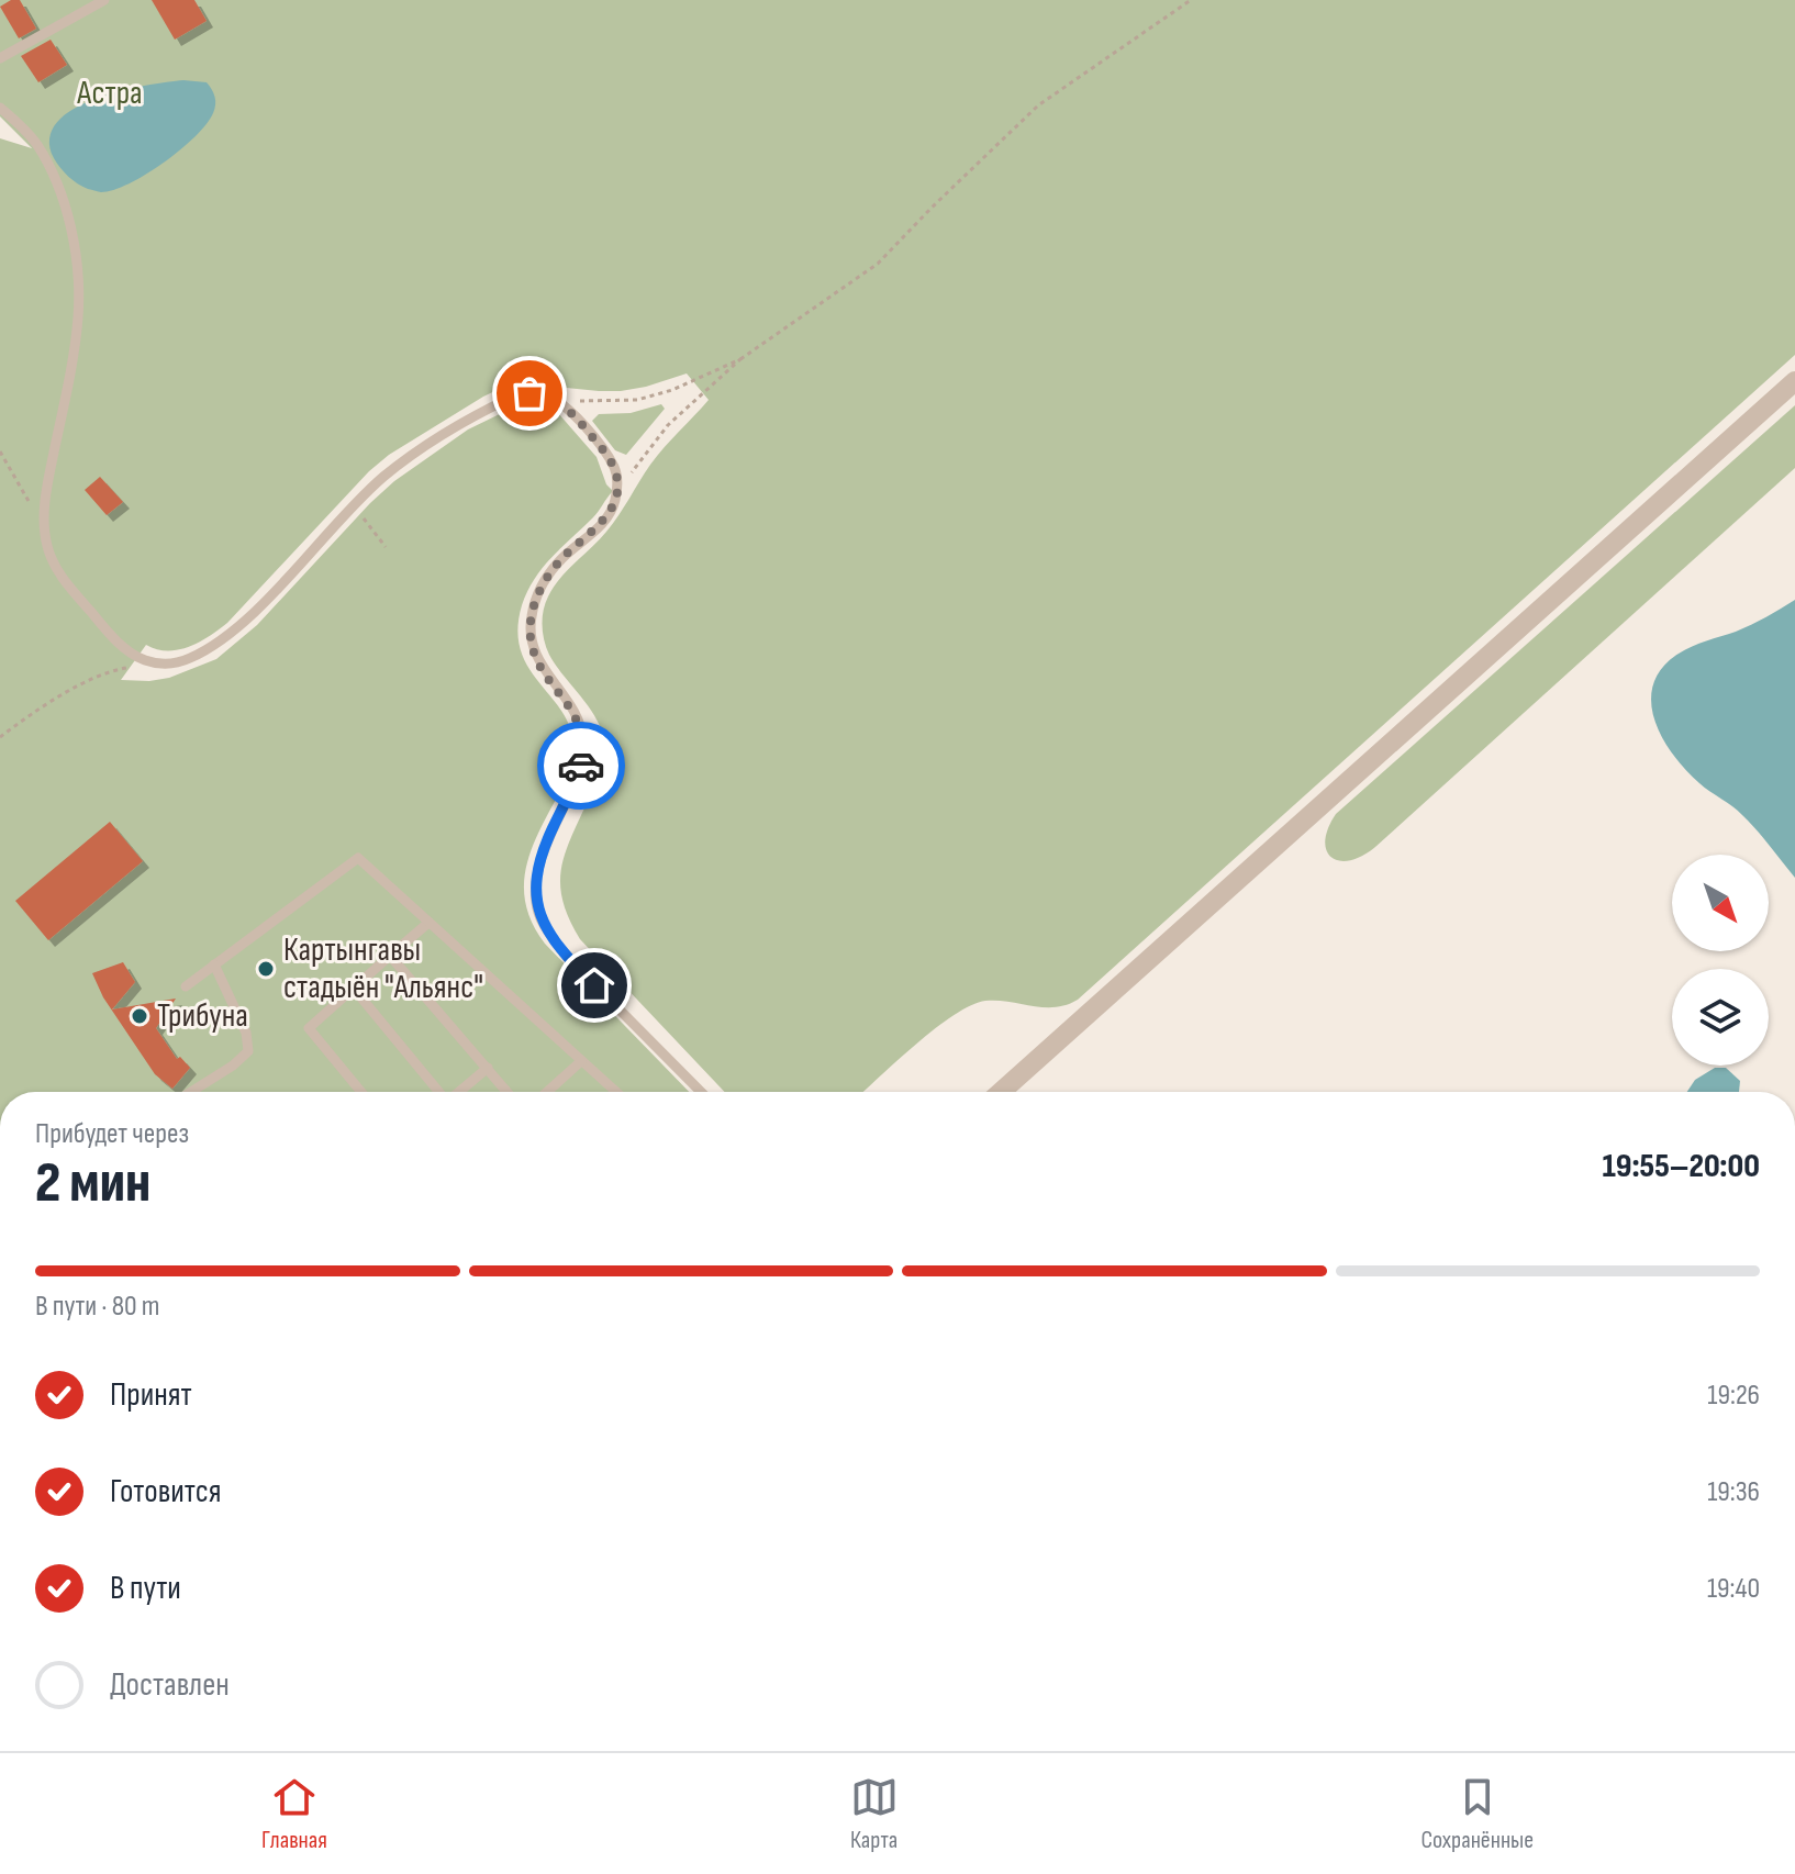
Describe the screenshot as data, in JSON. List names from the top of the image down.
{
  "parks": ["Астра"],
  "places": ["Картынгавы стадыён \"Альянс\"", "Трибуна"],
  "north": "bottom right",
  "page": {
    "heading": ["2 мин", "Прибудет через", "19:55–20:00"],
    "bar": "В пути · 80 m",
    "list": [
      ["Принят", "19:26"],
      ["Готовится", "19:36"],
      ["В пути", "19:40"],
      "Доставлен"
    ],
    "tabs": ["Главная", "Карта", "Сохранённые"]
  }
}
